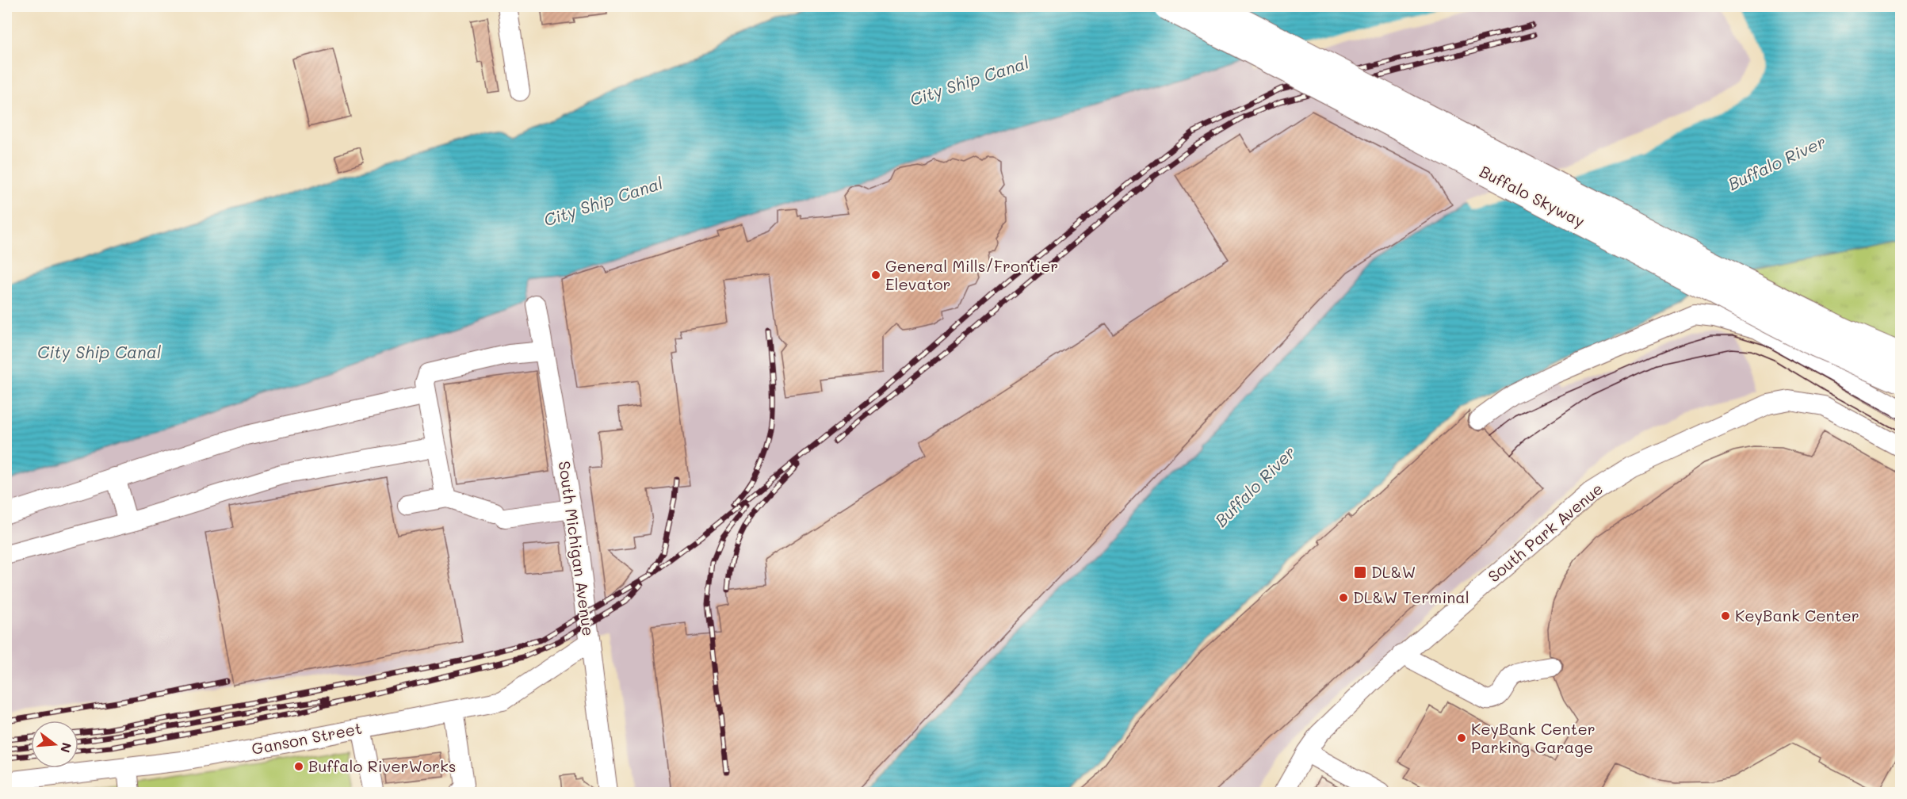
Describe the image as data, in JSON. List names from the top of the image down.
{
  "streets": {
    "highway": ["Buffalo Skyway"],
    "street": ["South Park Avenue", "South Michigan Avenue", "Ganson Street"]
  },
  "crossings": [
    ["South Michigan Avenue", "Ganson Street"]
  ],
  "water": ["City Ship Canal", "Buffalo River"],
  "places": {
    "other": [
      "General Mills/Frontier Elevator",
      "DL&W Terminal",
      "KeyBank Center",
      "KeyBank Center Parking Garage",
      "Buffalo RiverWorks"
    ],
    "transit": ["DL&W"]
  },
  "north": "right"
}
